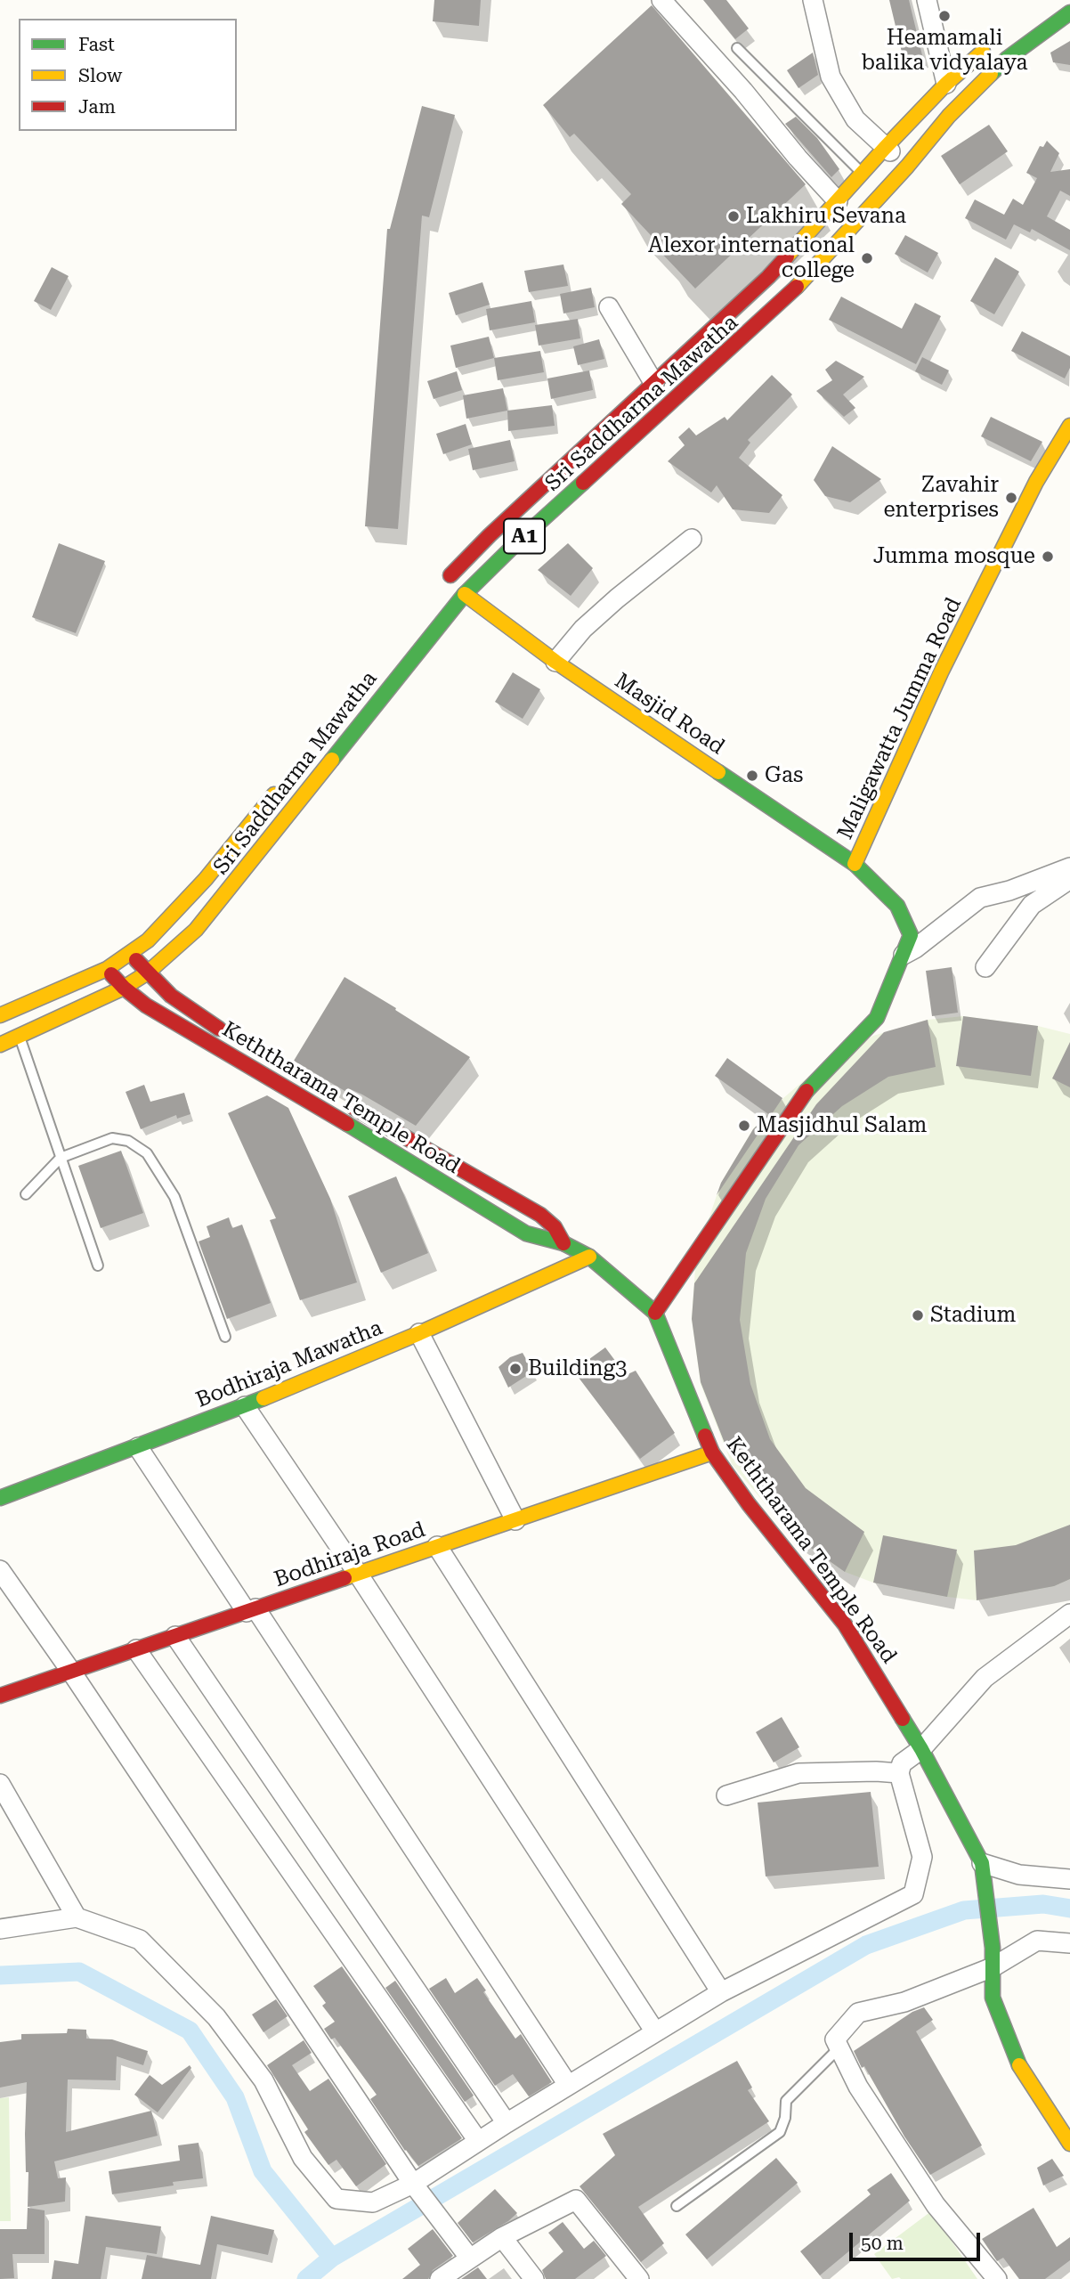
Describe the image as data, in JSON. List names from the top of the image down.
{
  "streets": {
    "main road": [
      "Sri Saddharma Mawatha",
      "A1",
      "Masjid Road",
      "Maligawatta Jumma Road",
      "Keththarama Temple Road",
      "Bodhiraja Mawatha",
      "Bodhiraja Road"
    ]
  },
  "crossings": [
    ["Sri Saddharma Mawatha", "Masjid Road"],
    ["Sri Saddharma Mawatha", "Keththarama Temple Road"],
    ["Masjid Road", "Maligawatta Jumma Road"],
    ["Masjid Road", "Keththarama Temple Road"],
    ["Keththarama Temple Road", "Bodhiraja Mawatha"],
    ["Keththarama Temple Road", "Bodhiraja Road"]
  ],
  "places": [
    "Heamamali balika vidyalaya",
    "Lakhiru Sevana",
    "Alexor international college",
    "Zavahir enterprises",
    "Jumma mosque",
    "Gas",
    "Masjidhul Salam",
    "Stadium",
    "Building3"
  ],
  "legend": ["Fast", "Slow", "Jam"],
  "scale_bar": "50 m"
}
